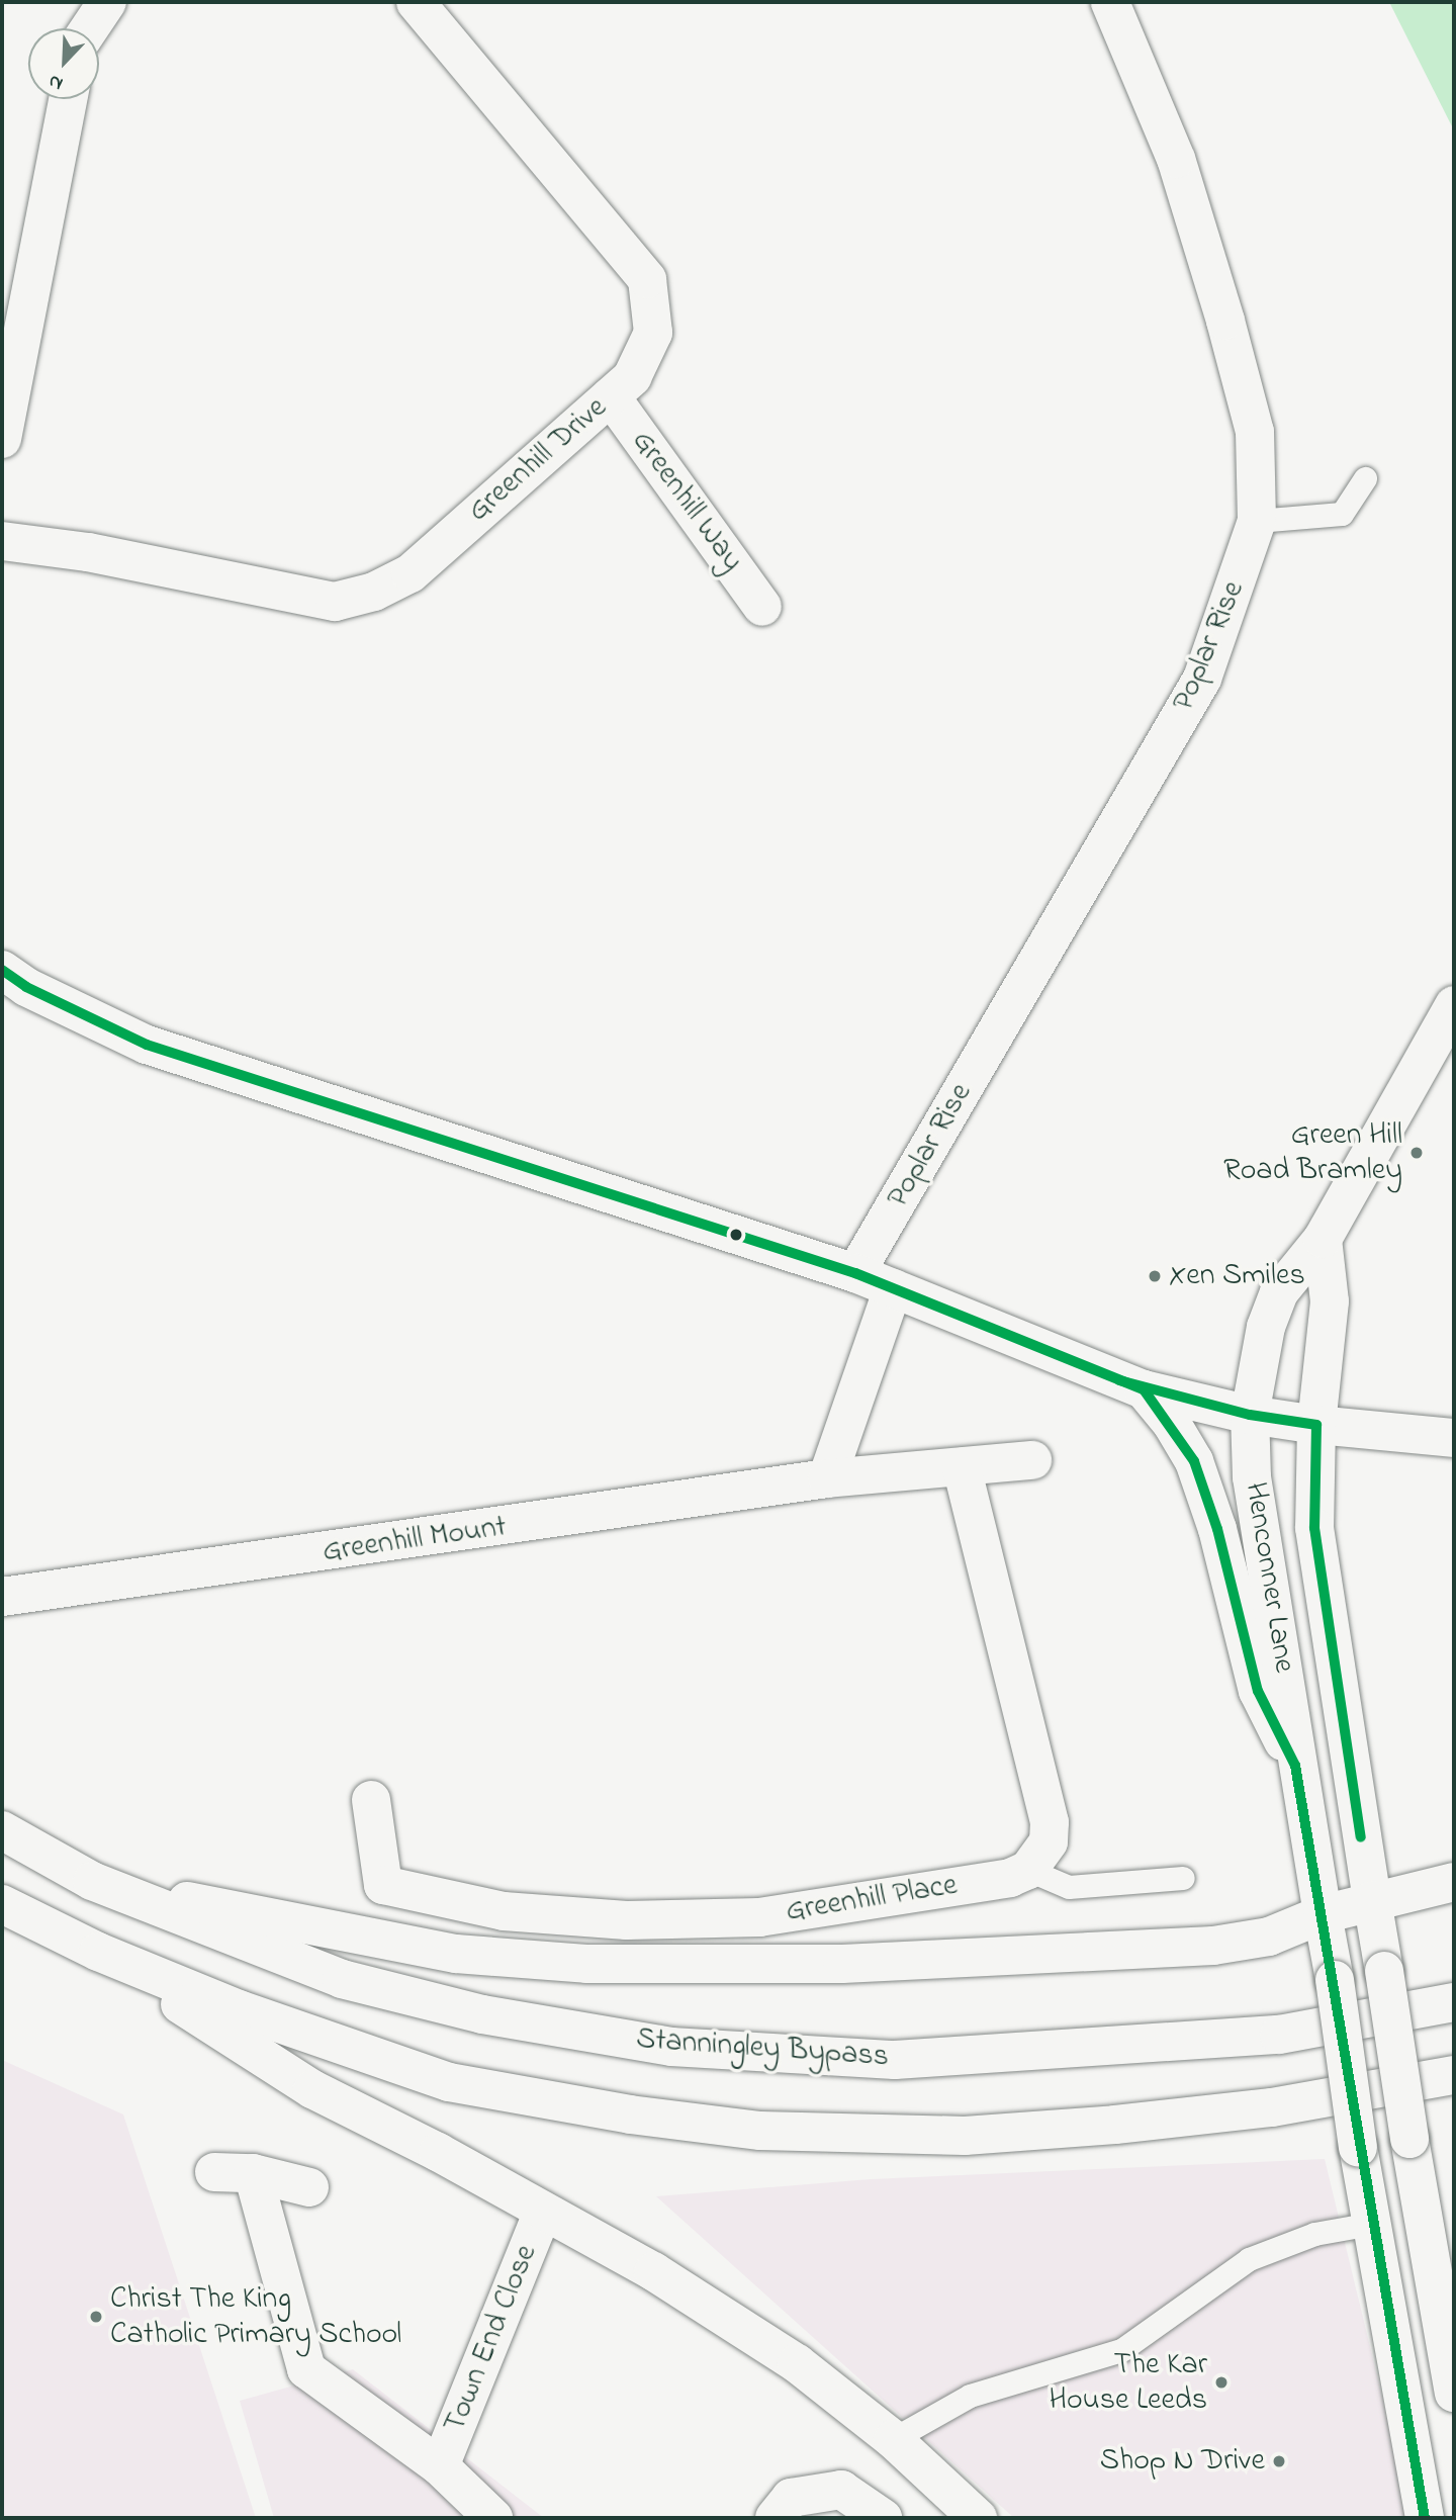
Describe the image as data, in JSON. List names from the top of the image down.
{
  "streets": {
    "street": [
      "Greenhill Drive",
      "Greenhill Way",
      "Poplar Rise",
      "Greenhill Mount",
      "Henconner Lane",
      "Greenhill Place",
      "Stanningley Bypass",
      "Town End Close"
    ]
  },
  "crossings": [
    ["Greenhill Drive", "Greenhill Way"]
  ],
  "places": [
    "Green Hill Road Bramley",
    "Xen Smiles",
    "Christ The King Catholic Primary School",
    "The Kar House Leeds",
    "Shop N Drive"
  ],
  "north": "bottom left"
}
